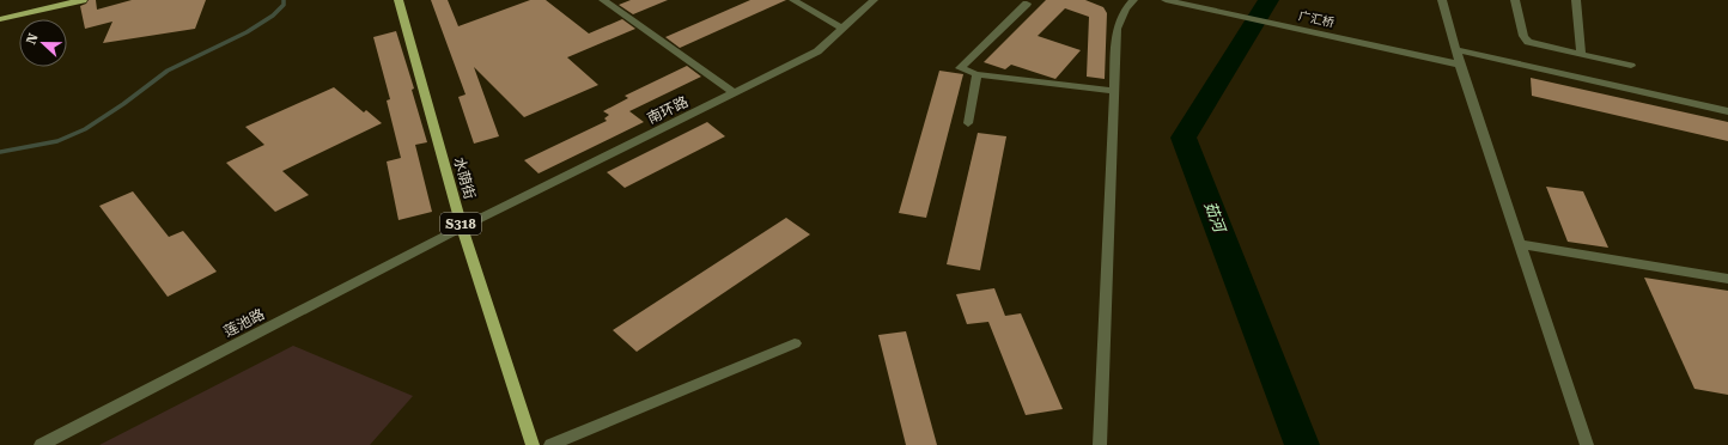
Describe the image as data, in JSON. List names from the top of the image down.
{
  "streets": {
    "main road": ["水荫街", "S318"],
    "street": ["广汇桥", "南环路", "莲池路"]
  },
  "crossings": [
    ["南环路", "水荫街"],
    ["南环路", "莲池路"],
    ["水荫街", "莲池路"]
  ],
  "water": ["茹河"],
  "north": "left"
}
